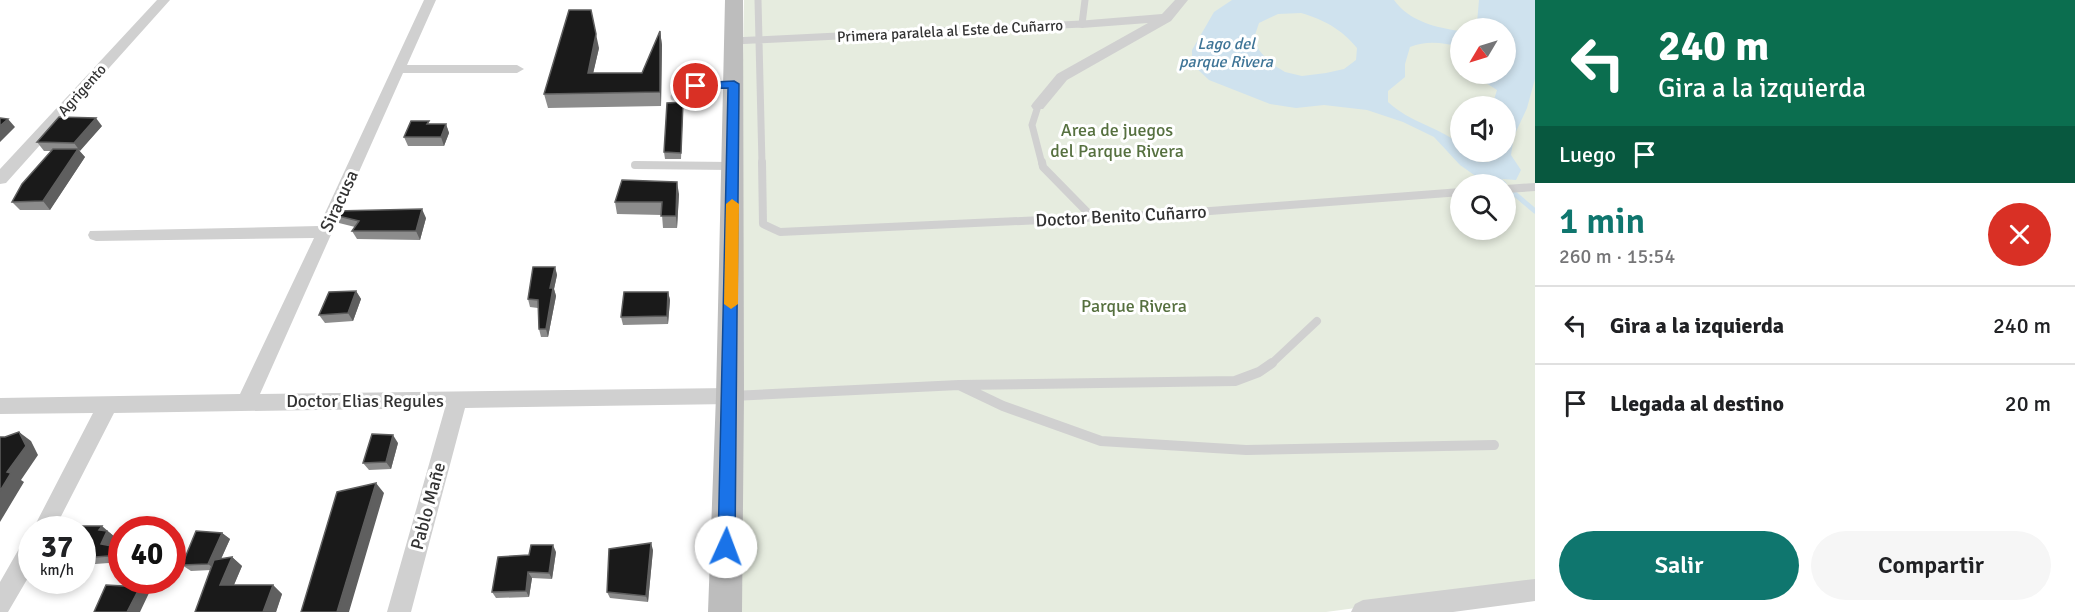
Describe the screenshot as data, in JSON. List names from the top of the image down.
{
  "streets": {
    "street": [
      "Primera paralela al Este de Cuñarro",
      "Agrigento",
      "Siracusa",
      "Doctor Elias Regules",
      "Pablo Mañe"
    ],
    "lane": ["Doctor Benito Cuñarro"]
  },
  "crossings": [
    ["Primera paralela al Este de Cuñarro", "Doctor Benito Cuñarro"],
    ["Siracusa", "Doctor Elias Regules"],
    ["Doctor Elias Regules", "Pablo Mañe"]
  ],
  "water": ["Lago del parque Rivera"],
  "parks": ["Area de juegos del Parque Rivera", "Parque Rivera"],
  "north": "bottom left",
  "page": {
    "turn": ["240 m", "Gira a la izquierda"],
    "then": "Luego",
    "heading": ["1 min", "260 m · 15:54"],
    "list": [
      {
        "name": "Gira a la izquierda",
        "value": "240 m"
      },
      {
        "name": "Llegada al destino",
        "value": "20 m"
      }
    ],
    "speed": "37 km/h",
    "limit": "40",
    "buttons": ["Salir", "Compartir"]
  }
}
